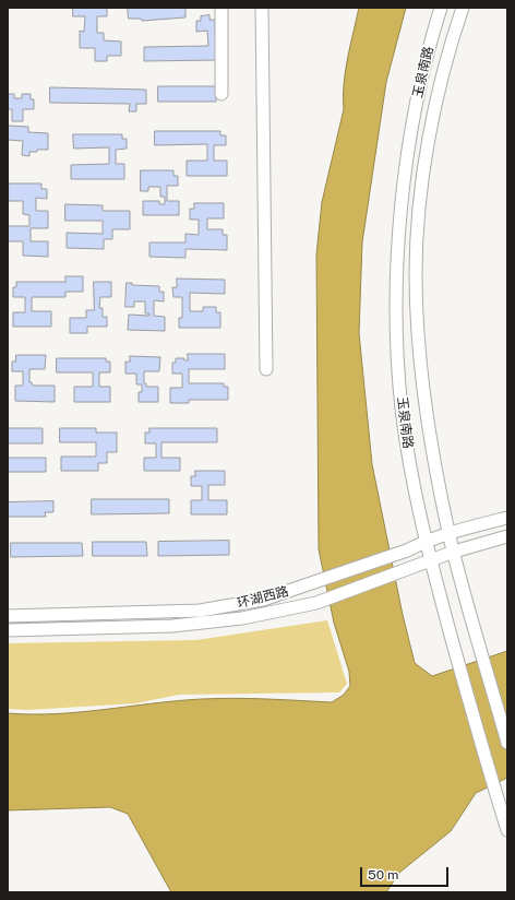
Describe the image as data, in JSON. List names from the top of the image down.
{
  "streets": {
    "street": ["玉泉南路", "环湖西路"]
  },
  "crossings": [
    ["玉泉南路", "环湖西路"]
  ],
  "scale_bar": "50 m"
}
